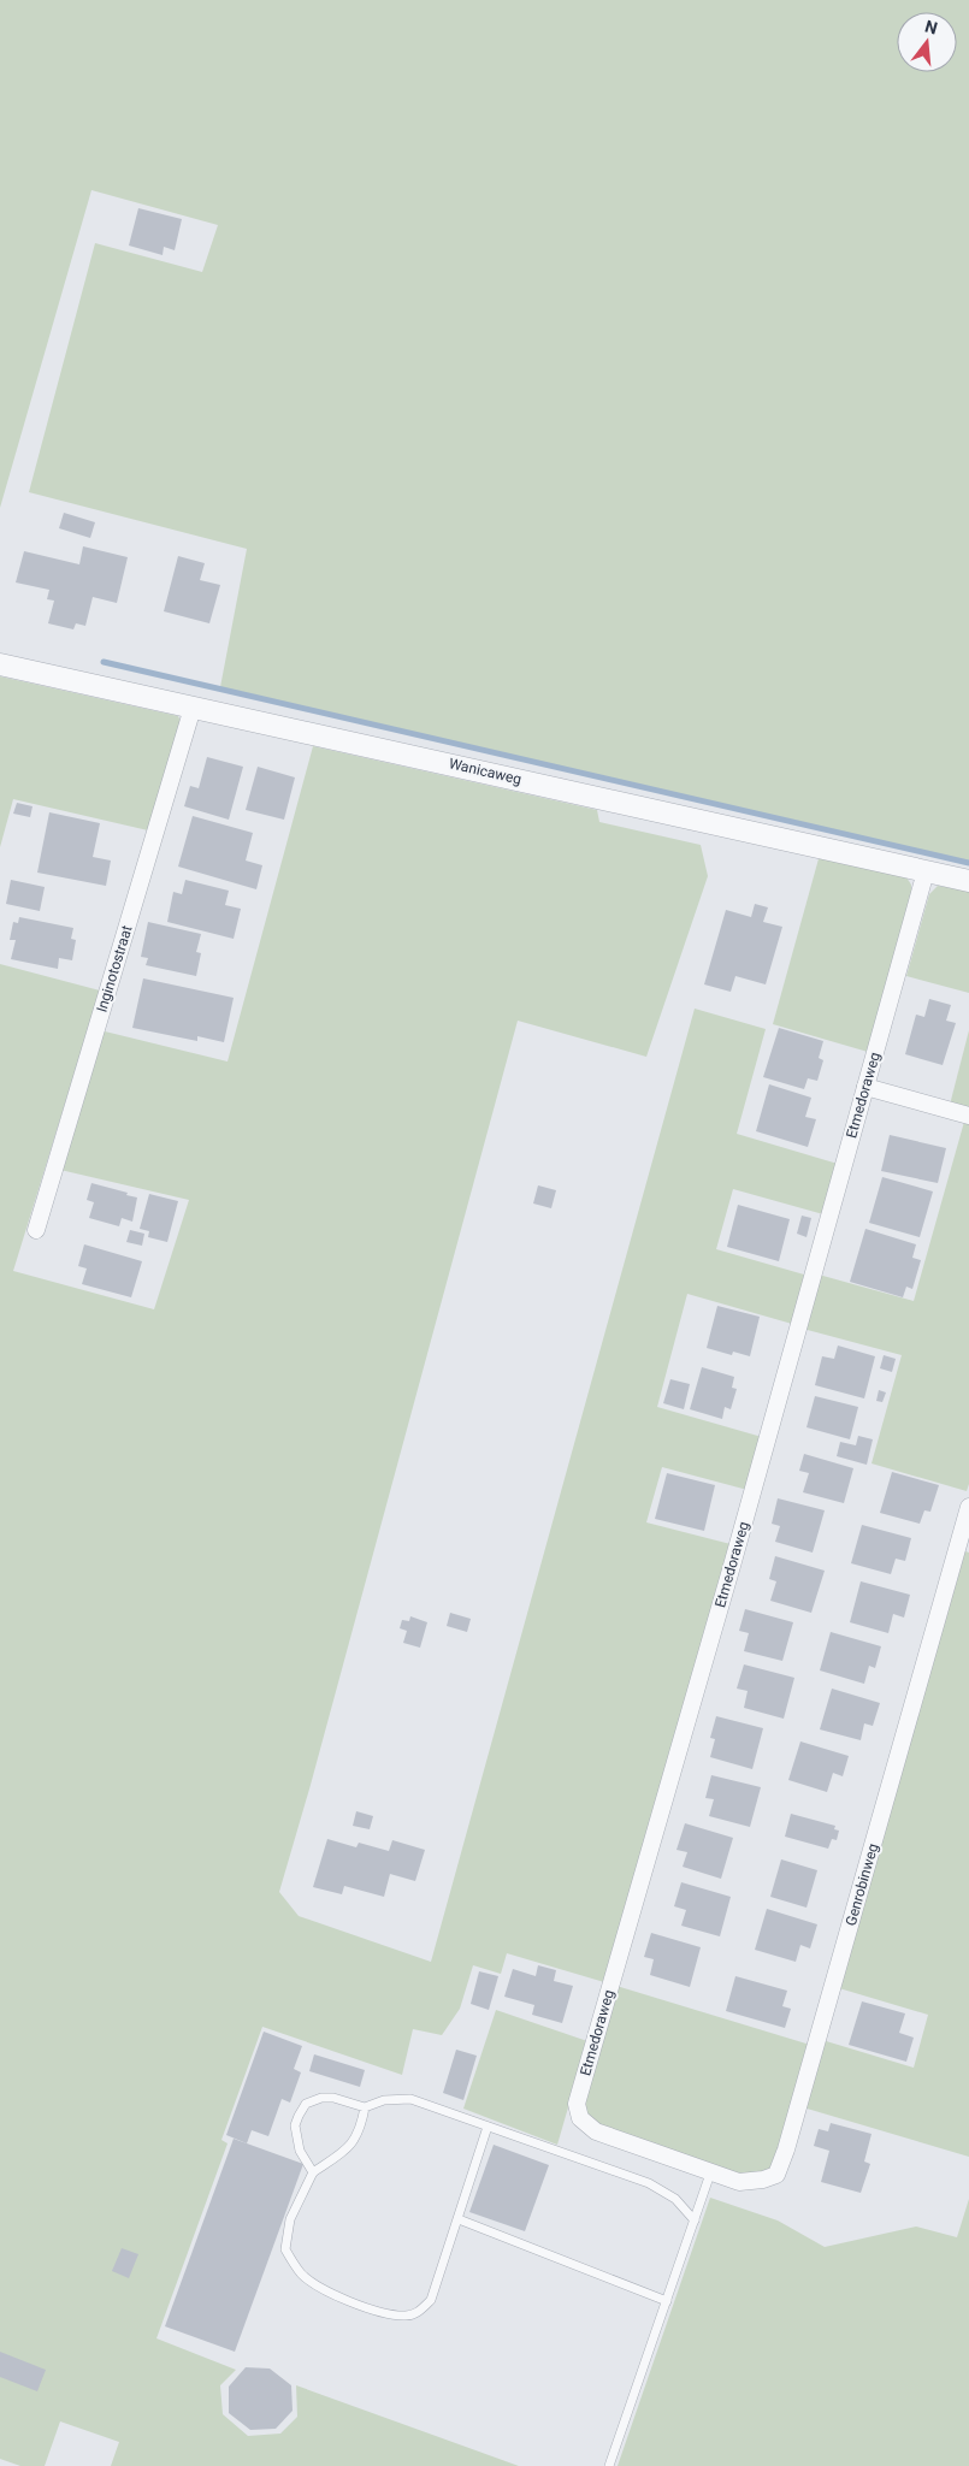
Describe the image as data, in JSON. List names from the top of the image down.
{
  "streets": {
    "street": [
      "Wanicaweg",
      "Inginotostraat",
      "Etmedoraweg",
      "Genrobinweg"
    ]
  },
  "crossings": [
    ["Wanicaweg", "Inginotostraat"],
    ["Wanicaweg", "Etmedoraweg"],
    ["Etmedoraweg", "Genrobinweg"]
  ],
  "north": "top"
}
